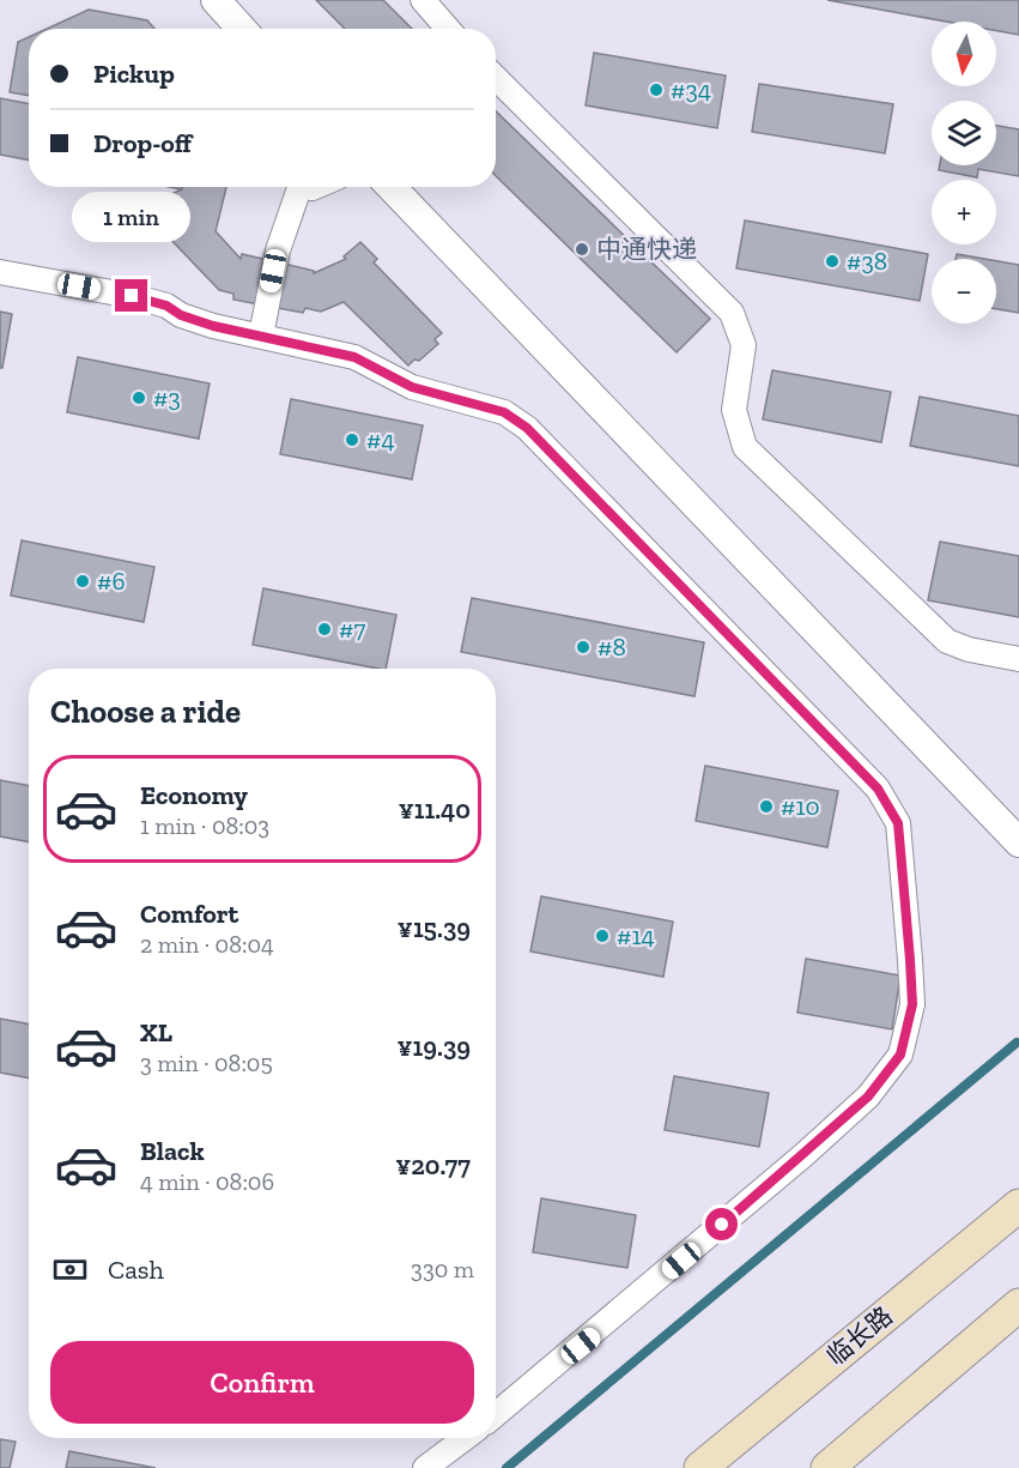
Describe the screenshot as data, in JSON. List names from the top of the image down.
{
  "streets": {
    "main road": ["临长路"]
  },
  "places": [
    "#34",
    "中通快递",
    "#38",
    "#3",
    "#4",
    "#6",
    "#7",
    "#8",
    "#10",
    "#14"
  ],
  "north": "bottom",
  "page": {
    "map_buttons": ["+", "−"],
    "banner": ["Pickup", "Drop-off"],
    "bubble": "1 min",
    "heading": "Choose a ride",
    "list": [
      {
        "name": "Economy",
        "note": "1 min · 08:03",
        "value": "¥11.40"
      },
      {
        "name": "Comfort",
        "note": "2 min · 08:04",
        "value": "¥15.39"
      },
      {
        "name": "XL",
        "note": "3 min · 08:05",
        "value": "¥19.39"
      },
      {
        "name": "Black",
        "note": "4 min · 08:06",
        "value": "¥20.77"
      }
    ],
    "pay": ["Cash", "330 m"],
    "buttons": "Confirm"
  }
}
